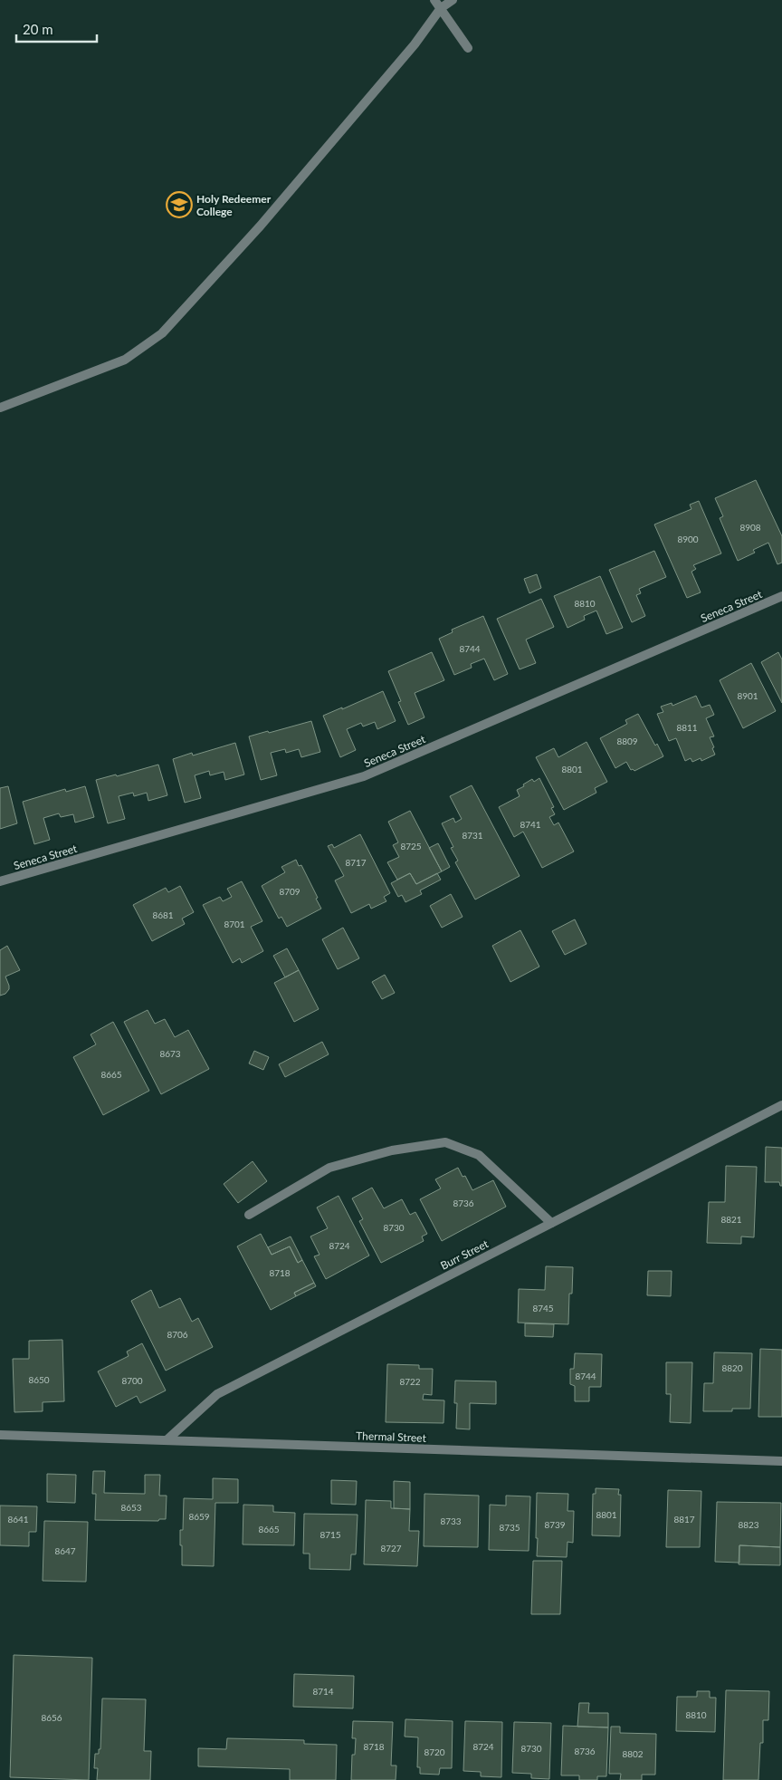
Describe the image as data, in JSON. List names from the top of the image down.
{
  "streets": {
    "street": ["Seneca Street", "Burr Street", "Thermal Street"]
  },
  "crossings": [
    ["Burr Street", "Thermal Street"]
  ],
  "places": {
    "school or university": ["Holy Redeemer College"]
  },
  "house_numbers": [
    "8908",
    "8900",
    "8810",
    "8744",
    "8901",
    "8811",
    "8809",
    "8801",
    "8741",
    "8731",
    "8725",
    "8717",
    "8709",
    "8681",
    "8701",
    "8673",
    "8665",
    "8736",
    "8821",
    "8730",
    "8724",
    "8718",
    "8745",
    "8706",
    "8820",
    "8744",
    "8650",
    "8700",
    "8722",
    "8653",
    "8801",
    "8659",
    "8641",
    "8817",
    "8733",
    "8739",
    "8823",
    "8735",
    "8665",
    "8715",
    "8727",
    "8647",
    "8714",
    "8810",
    "8656",
    "8718",
    "8724",
    "8730",
    "8736",
    "8720",
    "8802"
  ],
  "scale_bar": "20 m"
}
